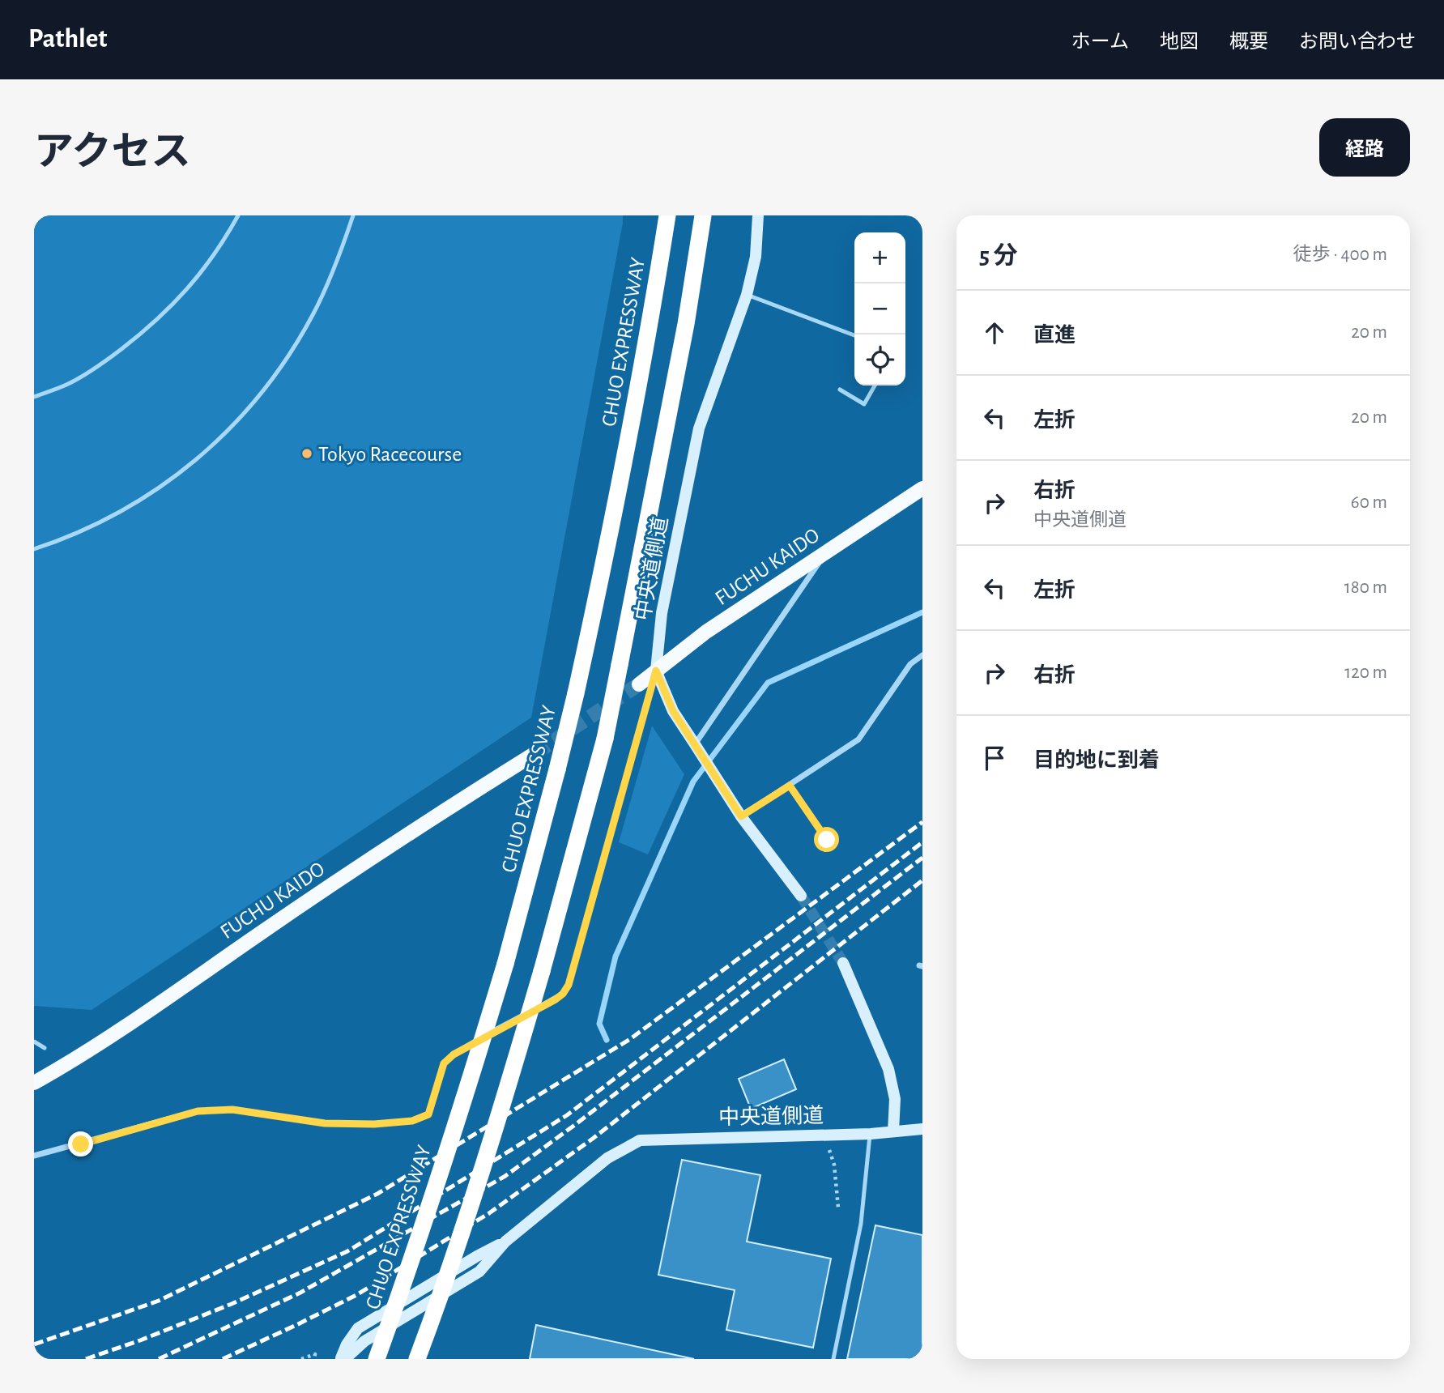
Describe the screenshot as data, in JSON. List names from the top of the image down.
{
  "streets": {
    "highway": ["CHUO EXPRESSWAY"],
    "main road": ["FUCHU KAIDO"],
    "street": ["中央道側道"]
  },
  "crossings": [
    ["FUCHU KAIDO", "中央道側道"]
  ],
  "places": ["Tokyo Racecourse"],
  "page": {
    "header": "Pathlet",
    "nav": [
      "ホーム",
      "地図",
      "概要",
      "お問い合わせ"
    ],
    "title": "アクセス",
    "buttons": "経路",
    "heading": ["5 分", "徒歩 · 400 m"],
    "map_buttons": ["+", "−"],
    "list": [
      ["直進", "20 m"],
      ["左折", "20 m"],
      ["右折", "中央道側道", "60 m"],
      ["左折", "180 m"],
      ["右折", "120 m"],
      "目的地に到着"
    ]
  }
}
